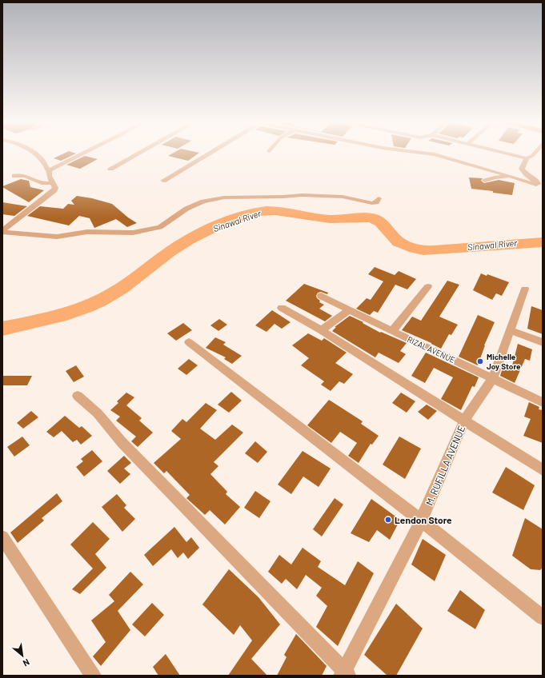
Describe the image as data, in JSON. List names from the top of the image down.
{
  "streets": {
    "street": ["RIZAL AVENUE", "M. RUFILLA AVENUE"]
  },
  "crossings": [
    ["RIZAL AVENUE", "M. RUFILLA AVENUE"]
  ],
  "water": ["Sinawal River"],
  "places": ["Michelle Joy Store", "Lendon Store"],
  "north": "bottom right"
}
